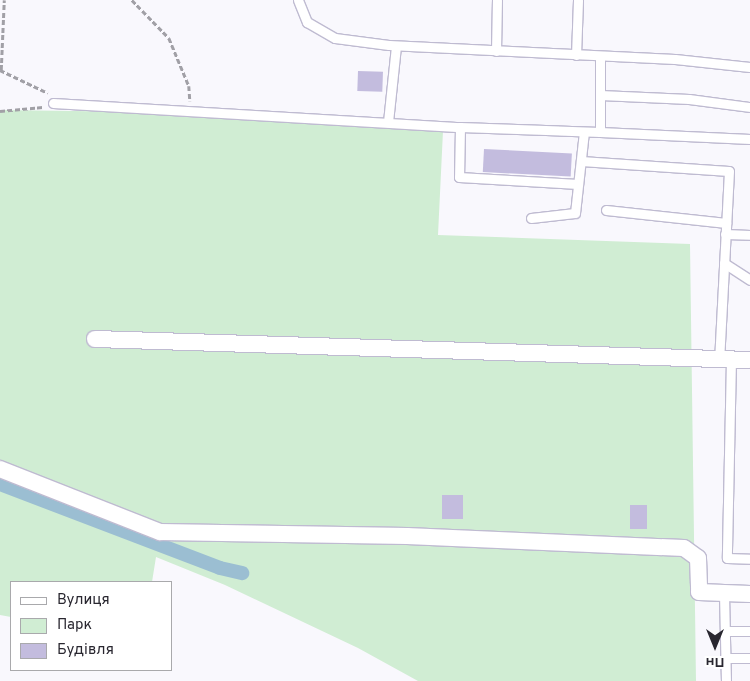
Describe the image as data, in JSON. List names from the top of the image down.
{
  "legend": ["Вулиця", "Парк", "Будівля"],
  "north": "bottom"
}
